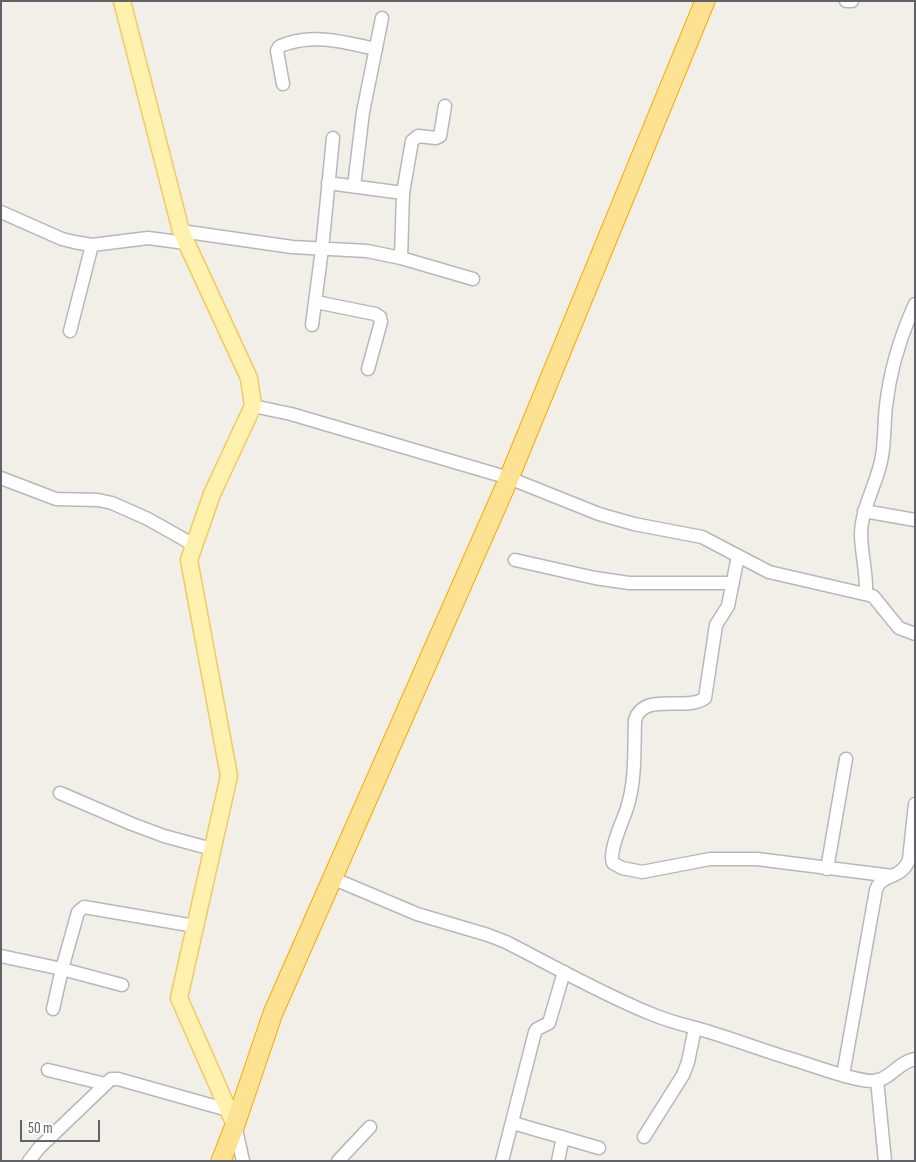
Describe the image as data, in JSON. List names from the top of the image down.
{
  "scale_bar": "50 m"
}
